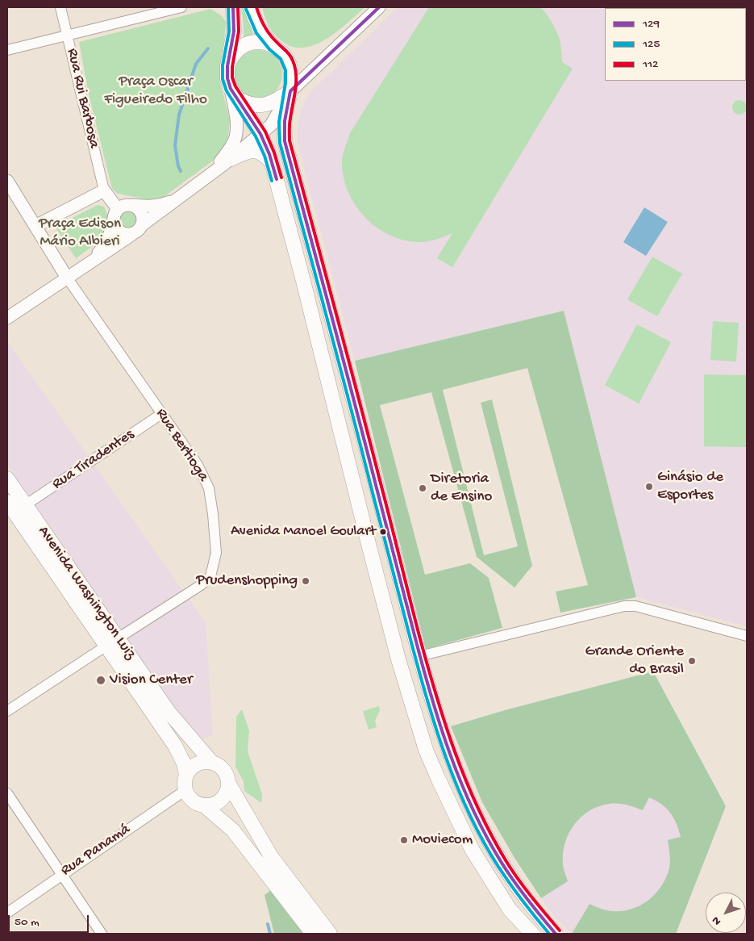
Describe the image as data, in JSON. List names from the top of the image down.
{
  "streets": {
    "main road": ["Avenida Washington Luiz"],
    "street": [
      "Rua Rui Barbosa",
      "Rua Bertioga",
      "Rua Tiradentes",
      "Rua Panamá"
    ]
  },
  "crossings": [
    ["Rua Bertioga", "Rua Tiradentes"],
    ["Rua Bertioga", "Avenida Washington Luiz"],
    ["Rua Tiradentes", "Avenida Washington Luiz"],
    ["Avenida Washington Luiz", "Rua Panamá"]
  ],
  "parks": ["Praça Oscar Figueiredo Filho", "Praça Edison Mário Albieri"],
  "places": [
    "Ginásio de Esportes",
    "Diretoria de Ensino",
    "Avenida Manoel Goulart",
    "Prudenshopping",
    "Grande Oriente do Brasil",
    "Vision Center",
    "Moviecom"
  ],
  "lines": ["transit line 129", "transit line 125", "transit line 112"],
  "legend": ["129", "125", "112"],
  "scale_bar": "50 m",
  "north": "bottom left"
}
